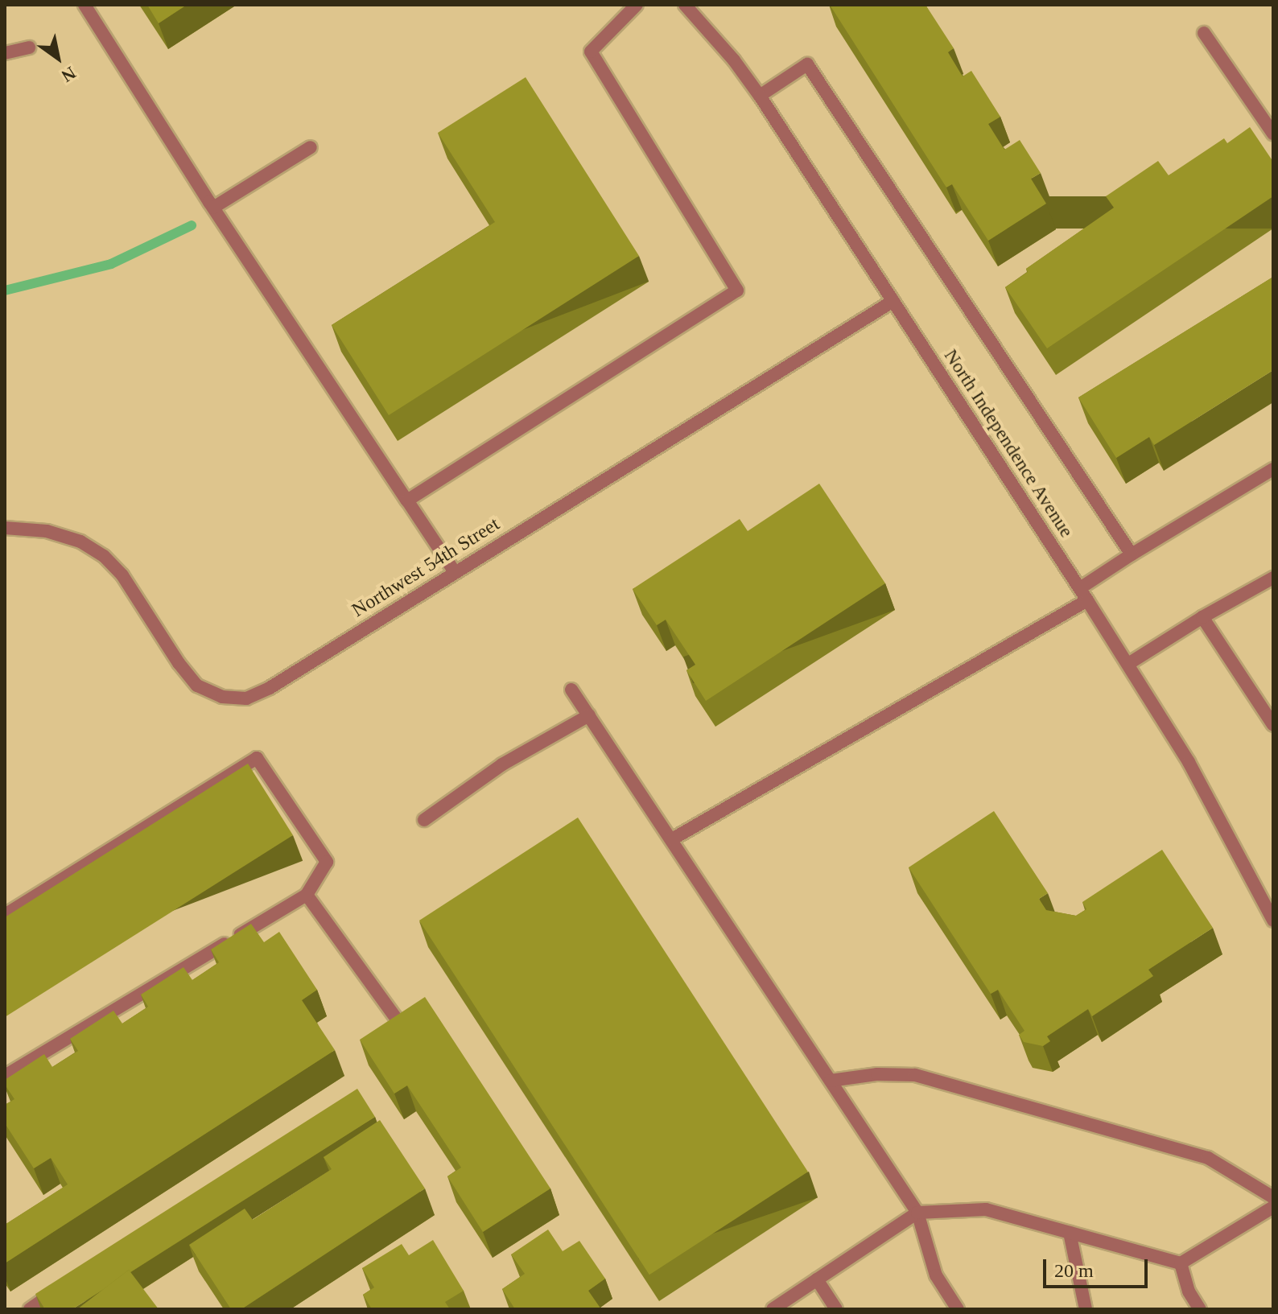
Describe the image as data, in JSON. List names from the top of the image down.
{
  "streets": {
    "street": ["North Independence Avenue", "Northwest 54th Street"]
  },
  "crossings": [
    ["North Independence Avenue", "Northwest 54th Street"]
  ],
  "scale_bar": "20 m",
  "north": "bottom right"
}
